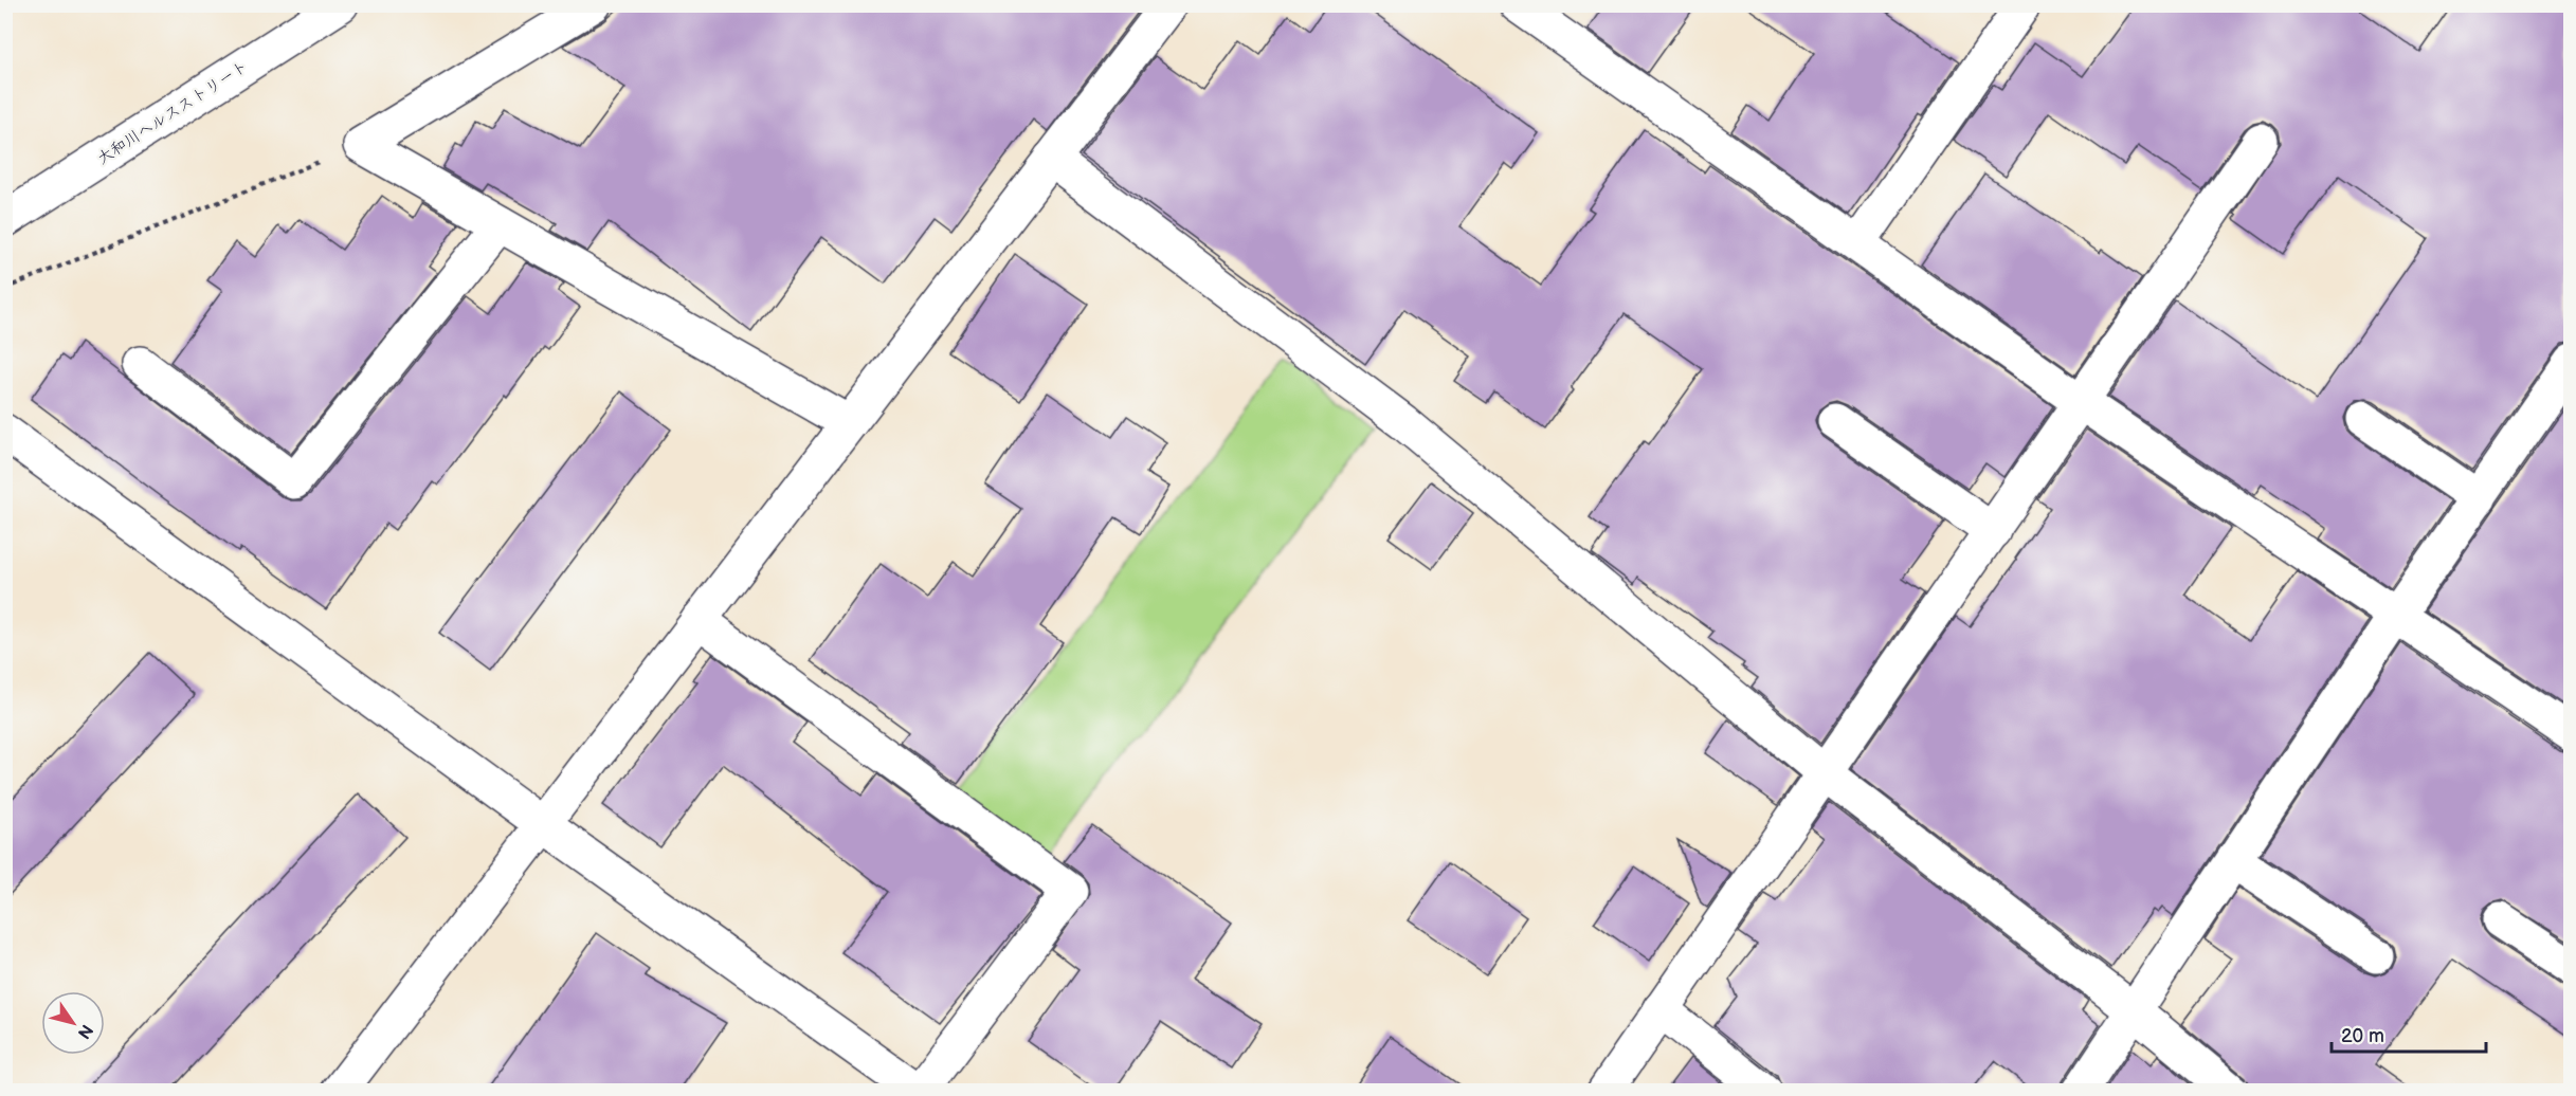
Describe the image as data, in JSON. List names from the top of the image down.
{
  "streets": {
    "street": ["大和川ヘルスストリート"]
  },
  "scale_bar": "20 m",
  "north": "bottom right"
}
